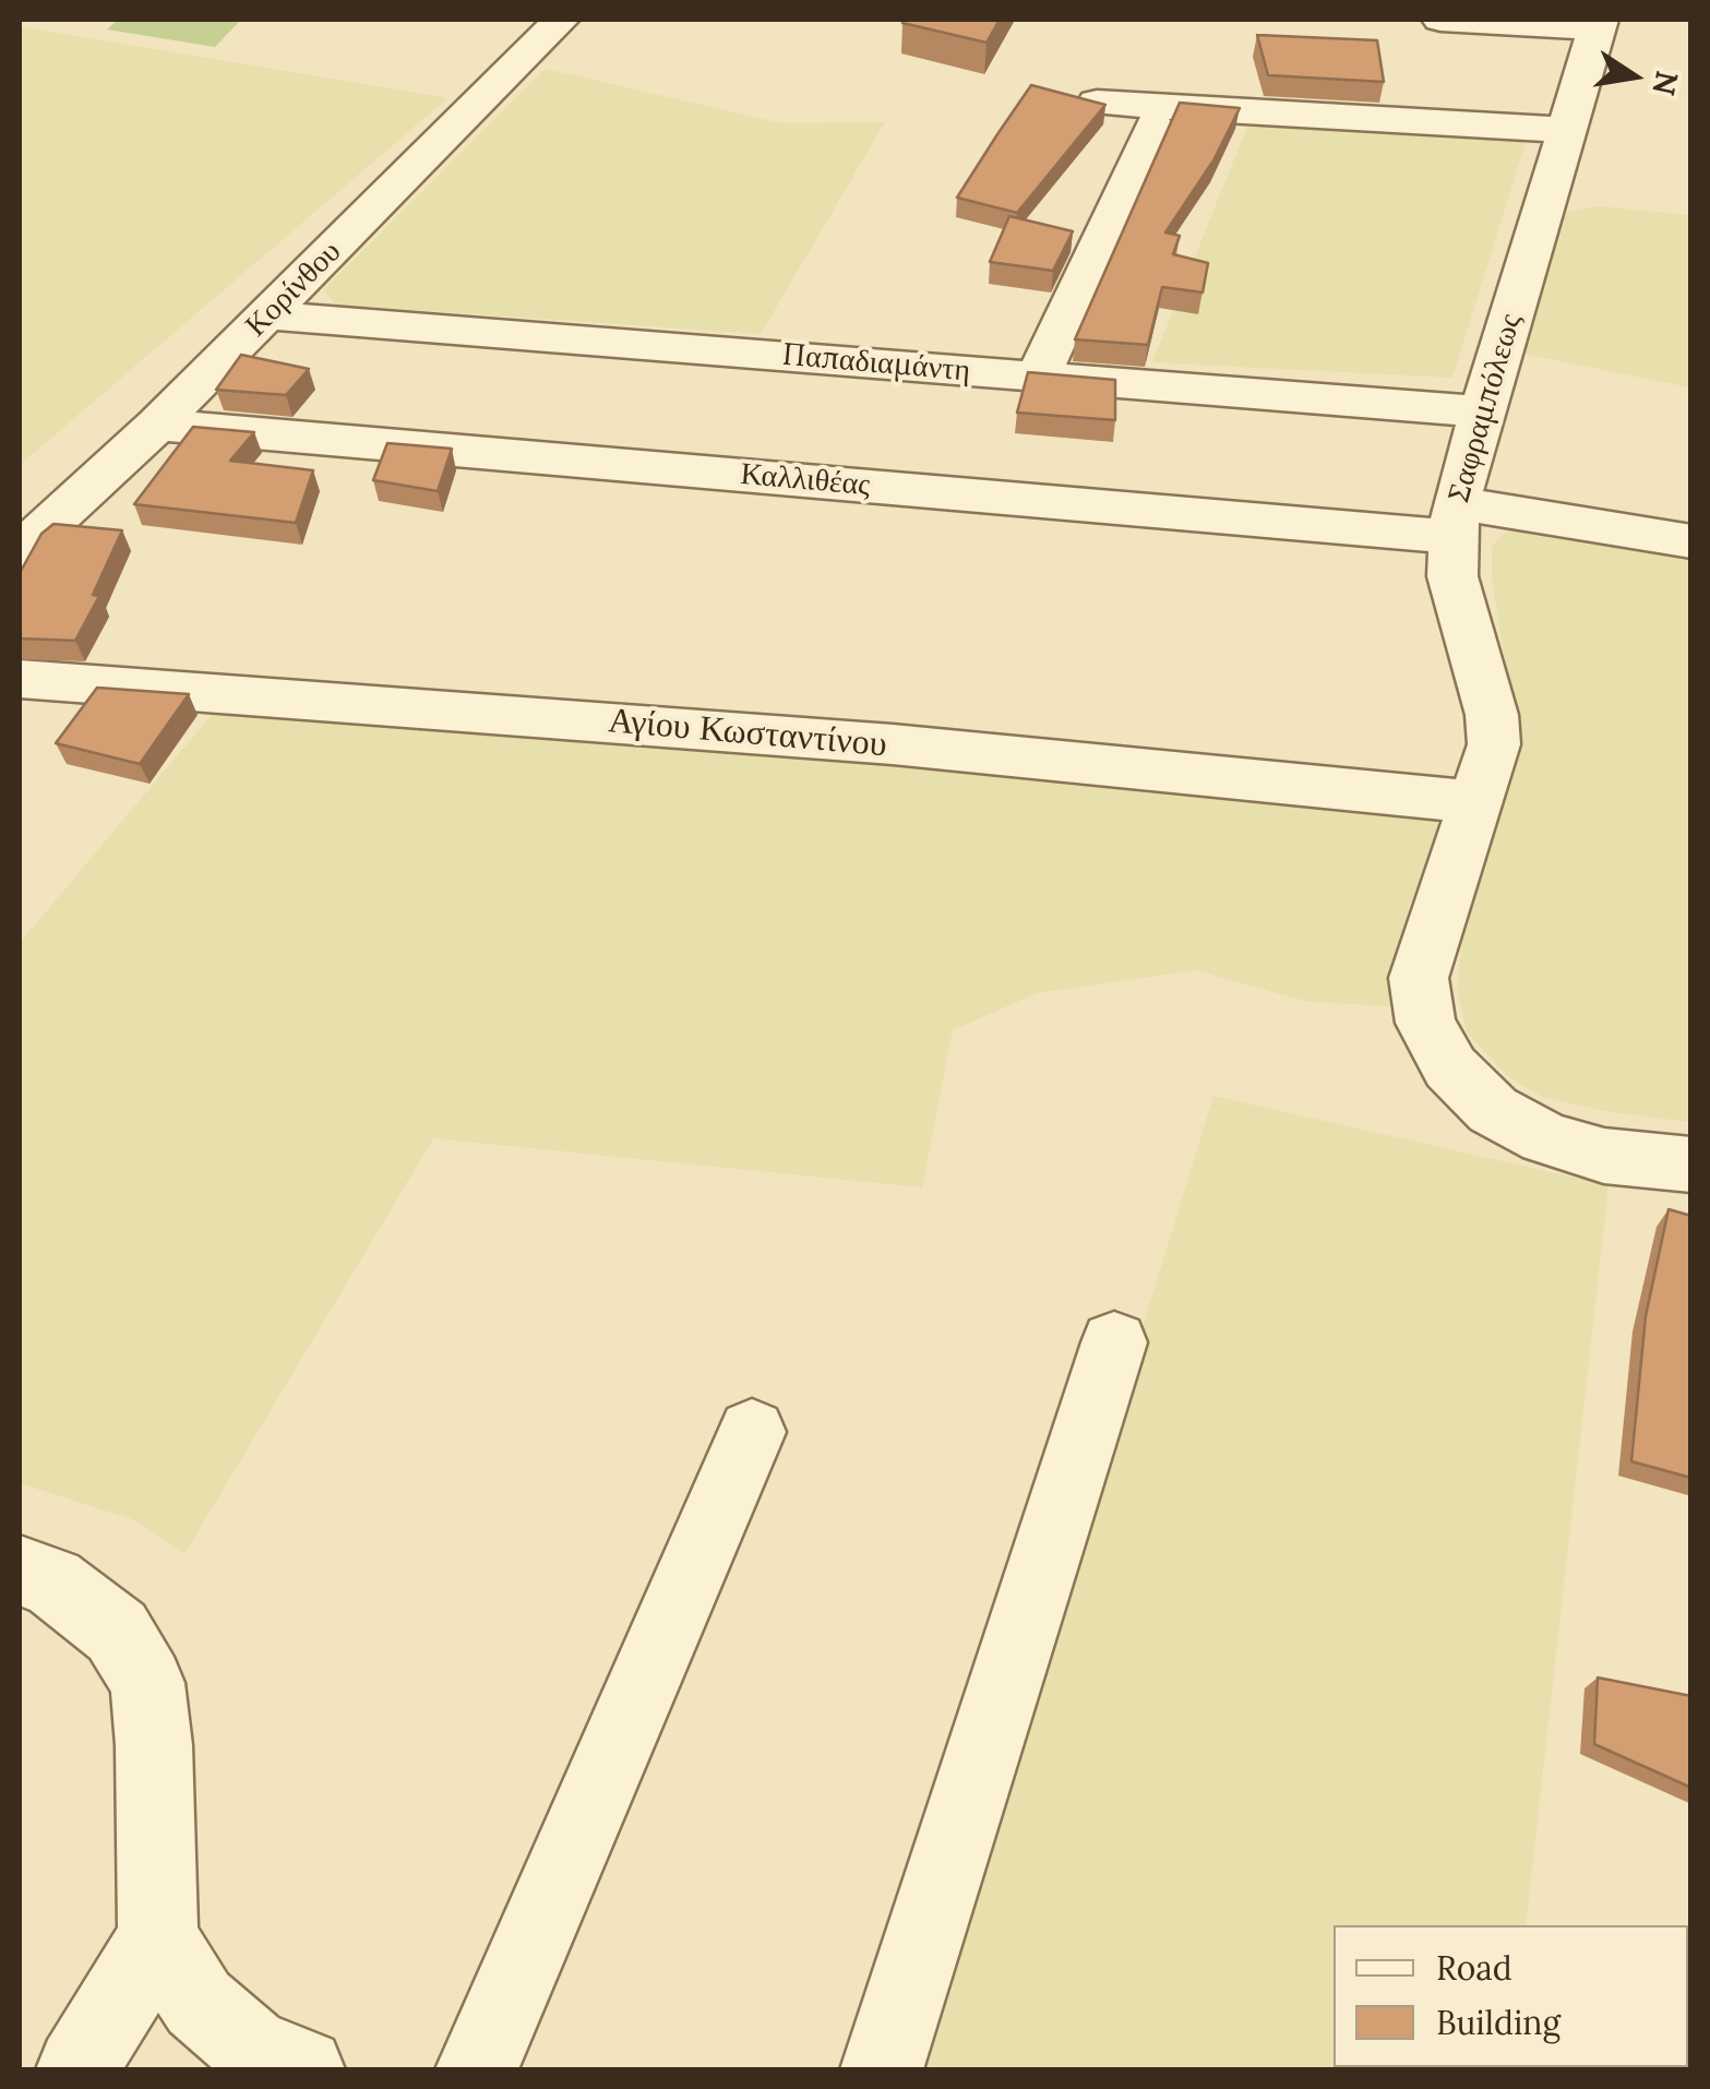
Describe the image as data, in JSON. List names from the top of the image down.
{
  "streets": {
    "street": [
      "Κορίνθου",
      "Παπαδιαμάντη",
      "Σαφραμπόλεως",
      "Καλλιθέας",
      "Αγίου Κωσταντίνου"
    ]
  },
  "crossings": [
    ["Κορίνθου", "Παπαδιαμάντη"],
    ["Κορίνθου", "Καλλιθέας"],
    ["Παπαδιαμάντη", "Σαφραμπόλεως"],
    ["Σαφραμπόλεως", "Καλλιθέας"],
    ["Σαφραμπόλεως", "Αγίου Κωσταντίνου"]
  ],
  "legend": ["Road", "Building"],
  "north": "right"
}
